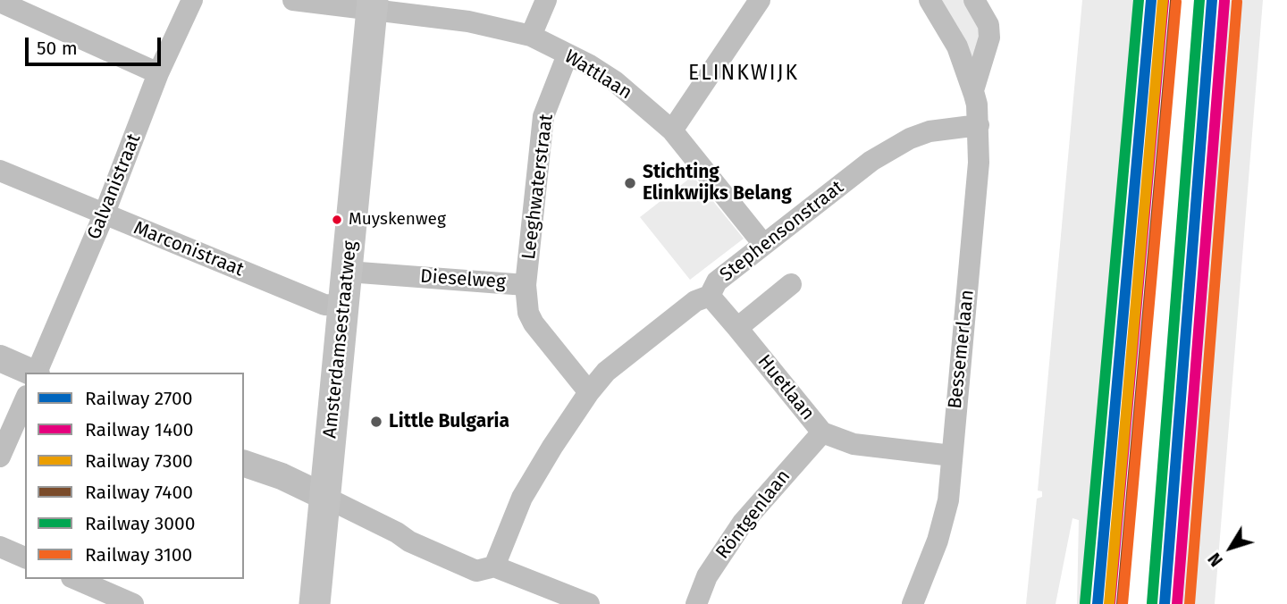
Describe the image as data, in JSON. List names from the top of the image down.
{
  "streets": {
    "main road": ["Amsterdamsestraatweg"],
    "street": [
      "Wattlaan",
      "Galvanistraat",
      "Leeghwaterstraat",
      "Stephensonstraat",
      "Marconistraat",
      "Dieselweg",
      "Bessemerlaan",
      "Huetlaan",
      "Röntgenlaan"
    ]
  },
  "crossings": [
    ["Wattlaan", "Leeghwaterstraat"],
    ["Wattlaan", "Stephensonstraat"],
    ["Wattlaan", "Amsterdamsestraatweg"],
    ["Galvanistraat", "Marconistraat"],
    ["Leeghwaterstraat", "Dieselweg"],
    ["Stephensonstraat", "Dieselweg"],
    ["Stephensonstraat", "Bessemerlaan"],
    ["Stephensonstraat", "Huetlaan"],
    ["Marconistraat", "Amsterdamsestraatweg"],
    ["Dieselweg", "Amsterdamsestraatweg"],
    ["Bessemerlaan", "Huetlaan"],
    ["Huetlaan", "Röntgenlaan"]
  ],
  "districts": ["ELINKWIJK"],
  "places": ["Stichting Elinkwijks Belang", "Muyskenweg", "Little Bulgaria"],
  "lines": [
    "rail line 2700",
    "rail line 7300",
    "rail line 3000",
    "rail line 1400",
    "rail line 7400",
    "rail line 3100"
  ],
  "legend": [
    "Railway 2700",
    "Railway 1400",
    "Railway 7300",
    "Railway 7400",
    "Railway 3000",
    "Railway 3100"
  ],
  "scale_bar": "50 m",
  "north": "bottom left"
}
